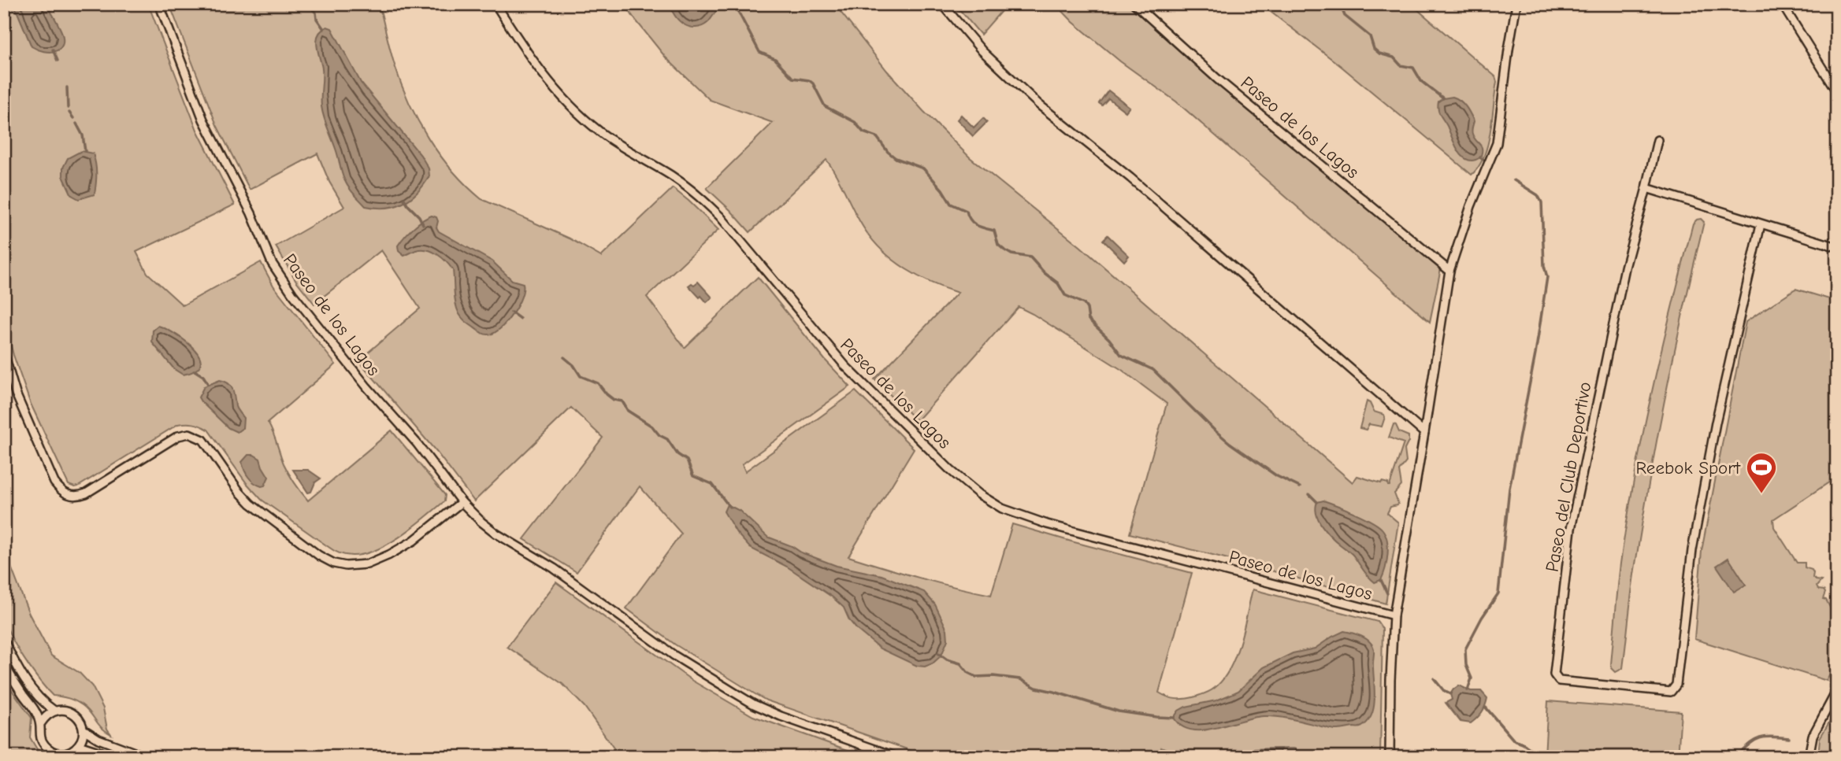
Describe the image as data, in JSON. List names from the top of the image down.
{
  "streets": {
    "street": ["Paseo de los Lagos", "Paseo del Club Deportivo"]
  },
  "places": {
    "sports": ["Reebok Sport"]
  }
}
